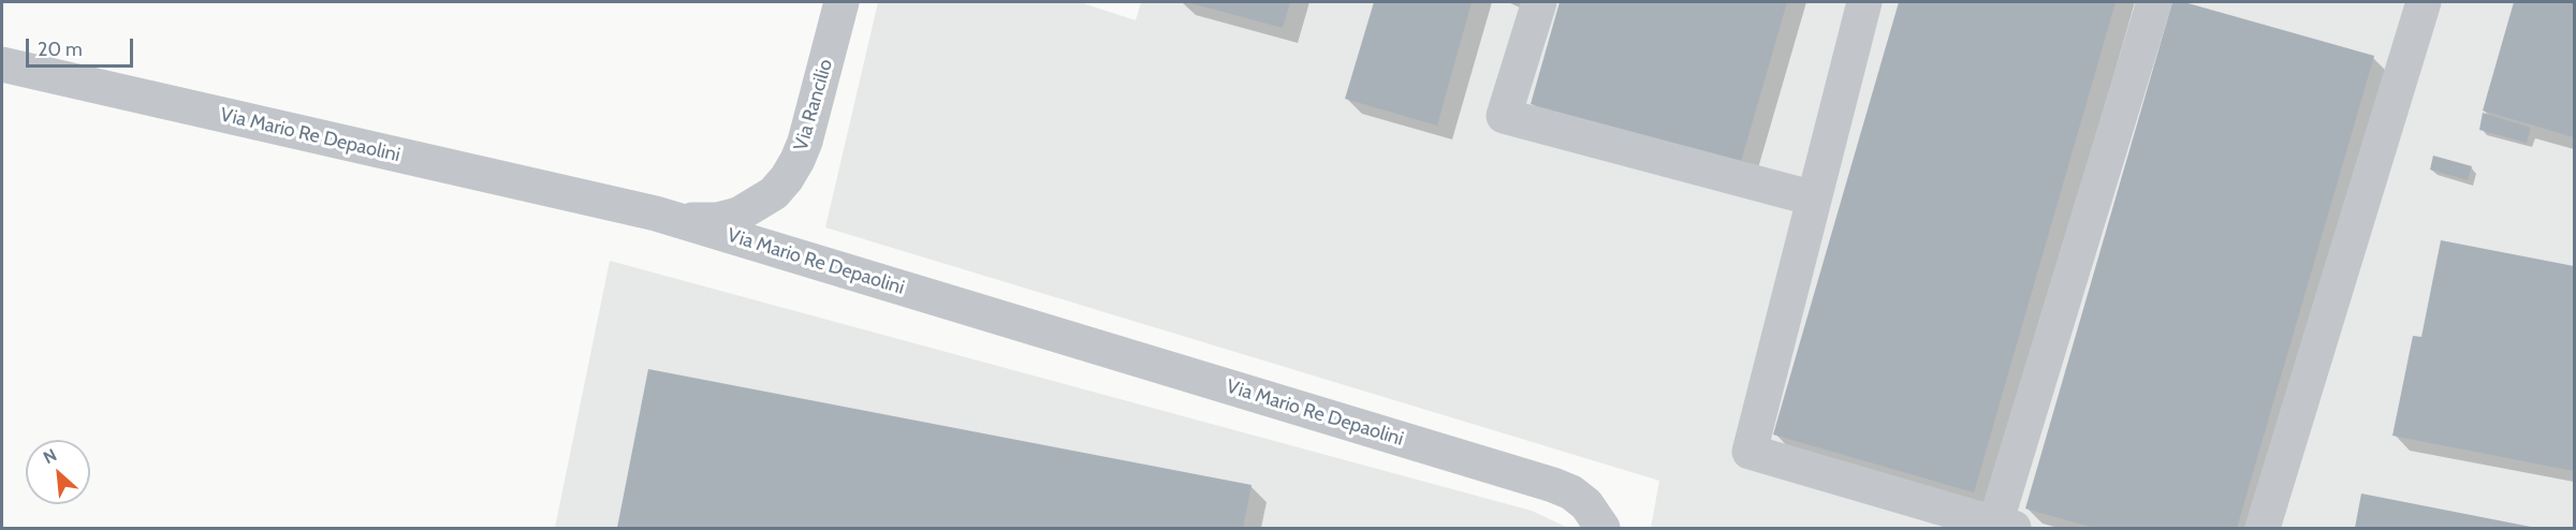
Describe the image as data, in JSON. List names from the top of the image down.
{
  "streets": {
    "street": ["Via Rancilio", "Via Mario Re Depaolini"]
  },
  "crossings": [
    ["Via Rancilio", "Via Mario Re Depaolini"]
  ],
  "scale_bar": "20 m",
  "north": "top left"
}
